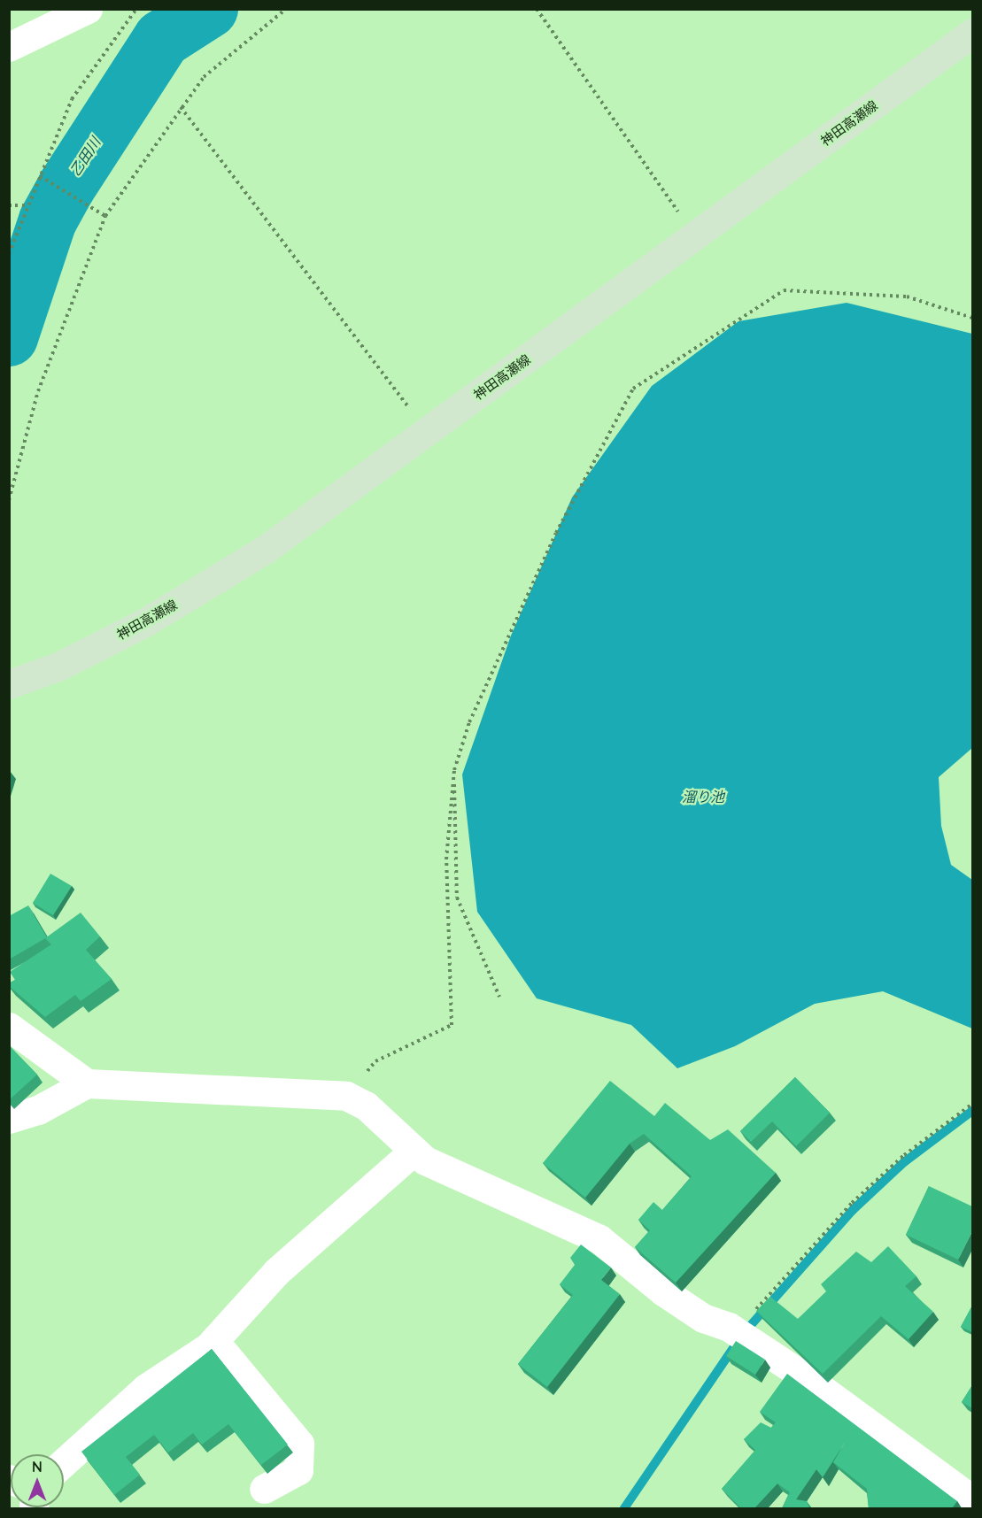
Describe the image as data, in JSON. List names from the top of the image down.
{
  "streets": {
    "main road": ["神田高瀬線"]
  },
  "water": ["乙田川", "溜り池"],
  "north": "top"
}
